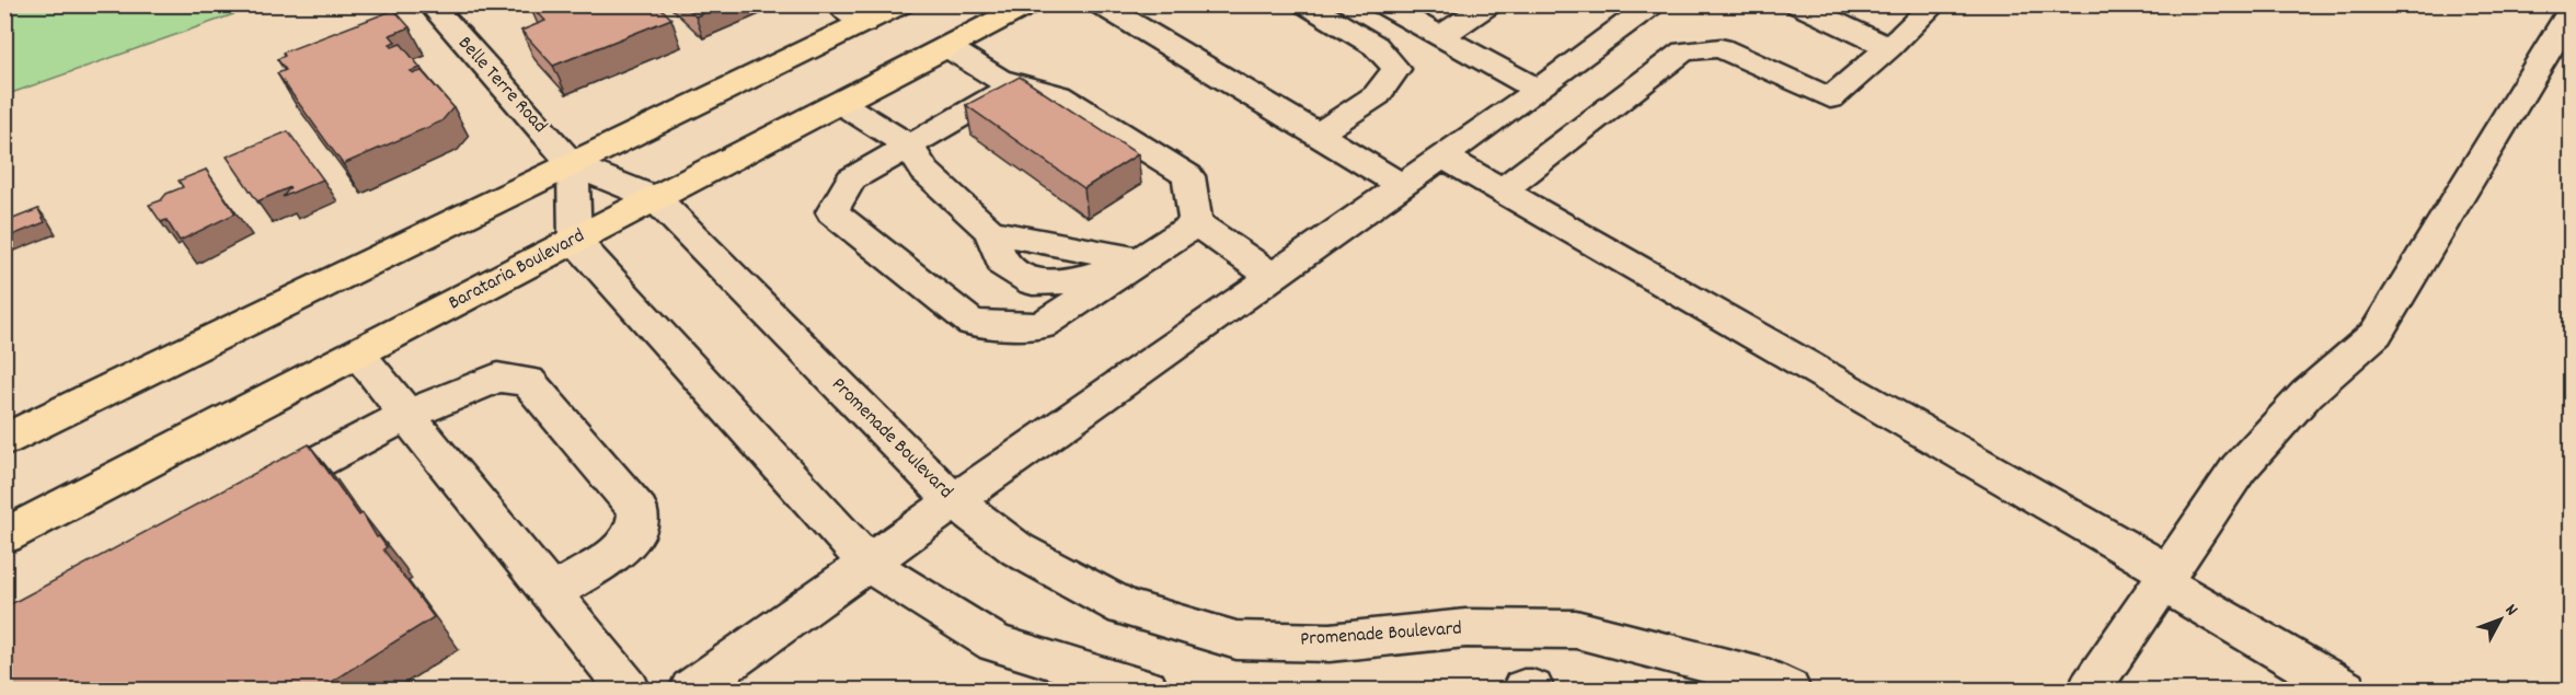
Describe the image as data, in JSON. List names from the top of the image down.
{
  "streets": {
    "main road": ["Barataria Boulevard"],
    "street": ["Belle Terre Road", "Promenade Boulevard"]
  },
  "crossings": [
    ["Barataria Boulevard", "Promenade Boulevard"]
  ],
  "north": "top right"
}
